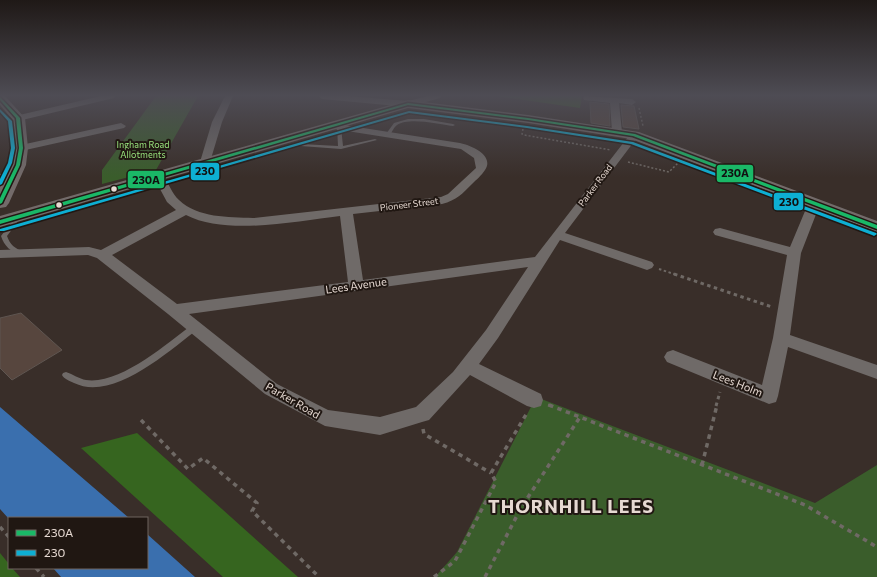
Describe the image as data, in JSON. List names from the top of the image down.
{
  "streets": {
    "street": [
      "Parker Road",
      "Pioneer Street",
      "Lees Avenue",
      "Lees Holm"
    ]
  },
  "crossings": [
    ["Parker Road", "Lees Avenue"]
  ],
  "districts": ["THORNHILL LEES"],
  "parks": ["Ingham Road Allotments"],
  "lines": ["transit line 230A", "transit line 230"],
  "legend": ["230A", "230"]
}
